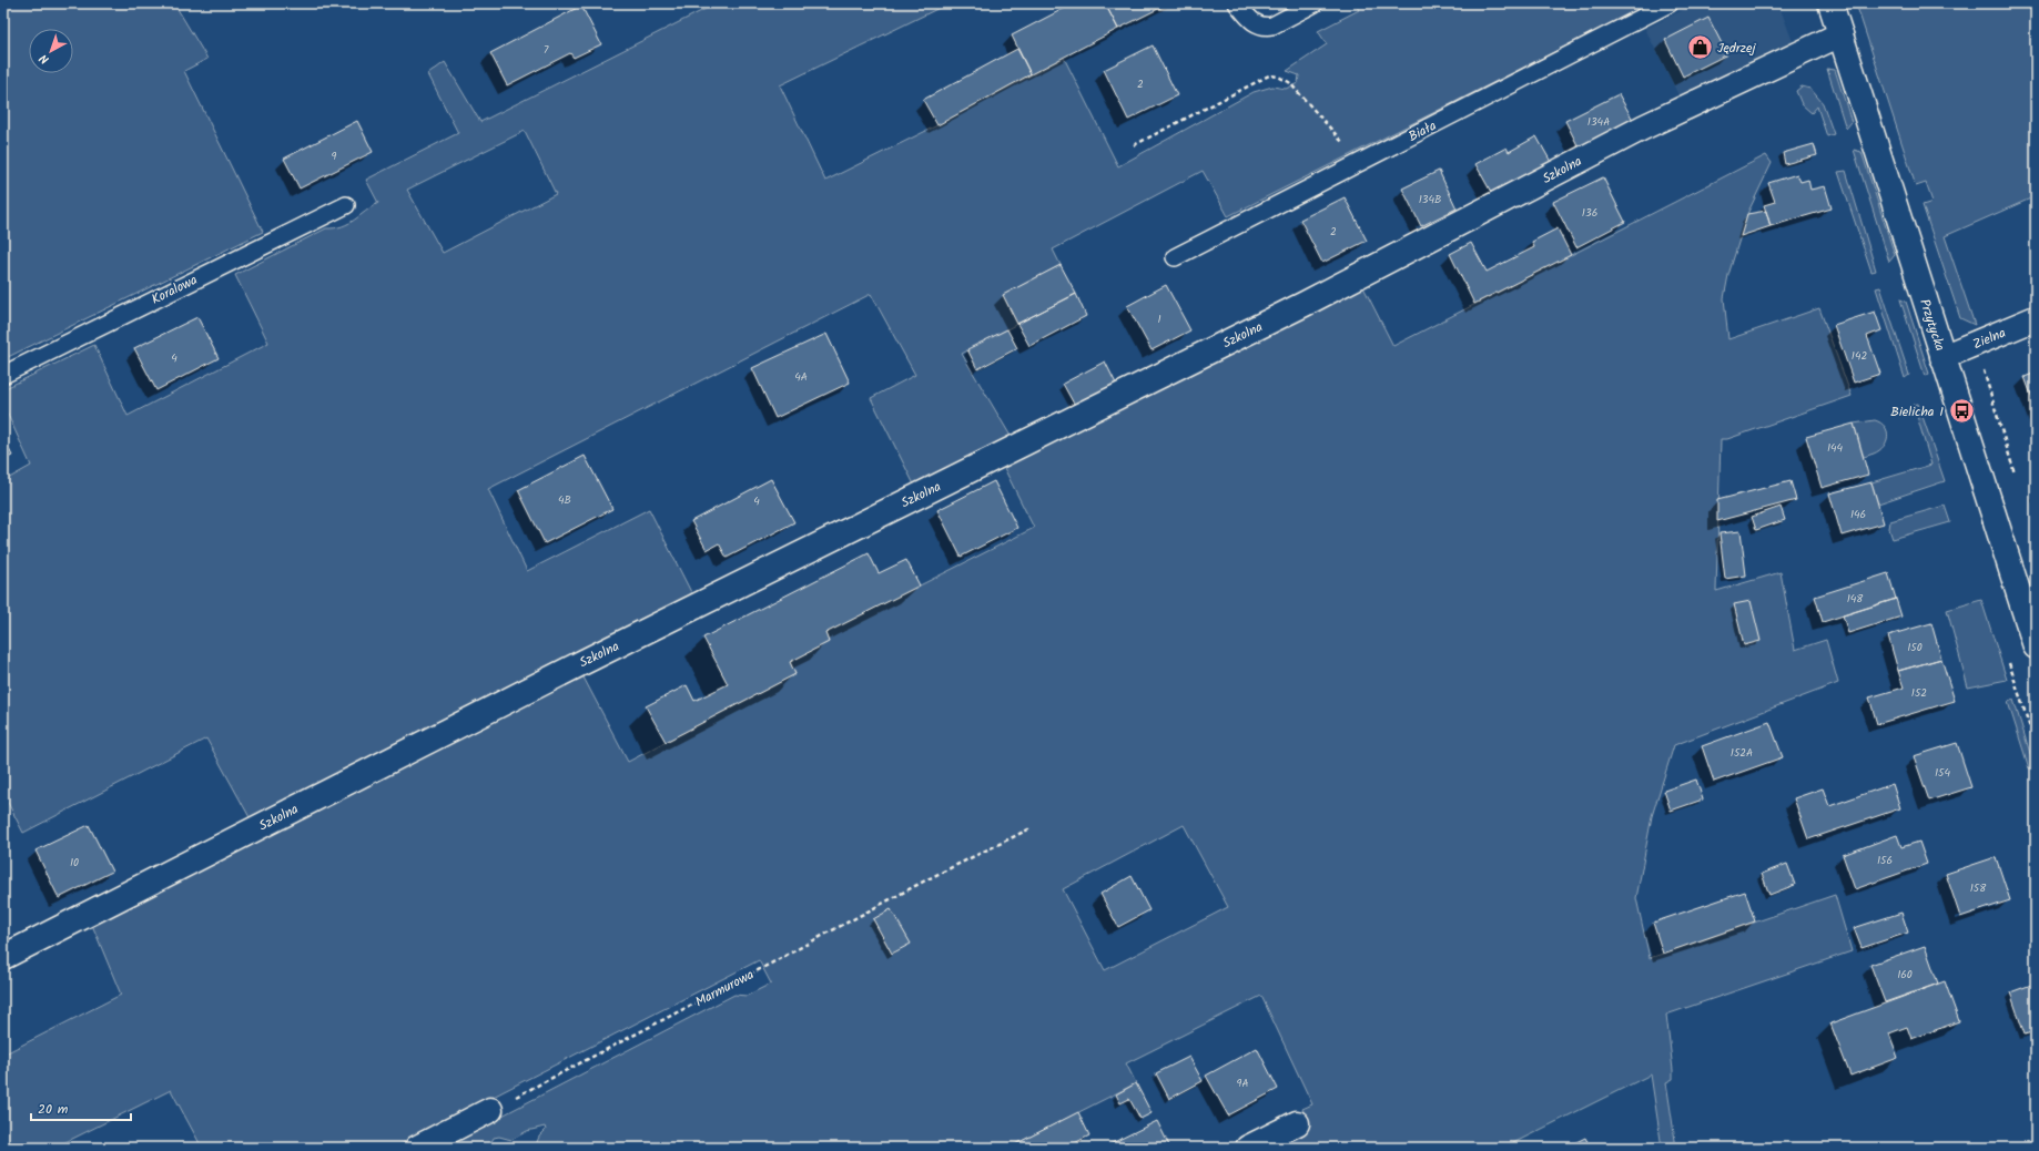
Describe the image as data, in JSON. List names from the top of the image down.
{
  "streets": {
    "street": ["Szkolna", "Przytycka", "Zielna"],
    "lane": ["Biała", "Koralowa"],
    "path": ["Marmurowa"]
  },
  "crossings": [
    ["Szkolna", "Przytycka"],
    ["Przytycka", "Zielna"]
  ],
  "places": {
    "shop": ["Jędrzej"],
    "bus stop": ["Bielicha I"]
  },
  "house_numbers": [
    "7",
    "2",
    "134A",
    "9",
    "134B",
    "136",
    "2",
    "1",
    "142",
    "4",
    "4A",
    "144",
    "4B",
    "4",
    "146",
    "148",
    "150",
    "152",
    "152A",
    "154",
    "156",
    "10",
    "158",
    "160",
    "9A"
  ],
  "scale_bar": "20 m",
  "north": "bottom left"
}
